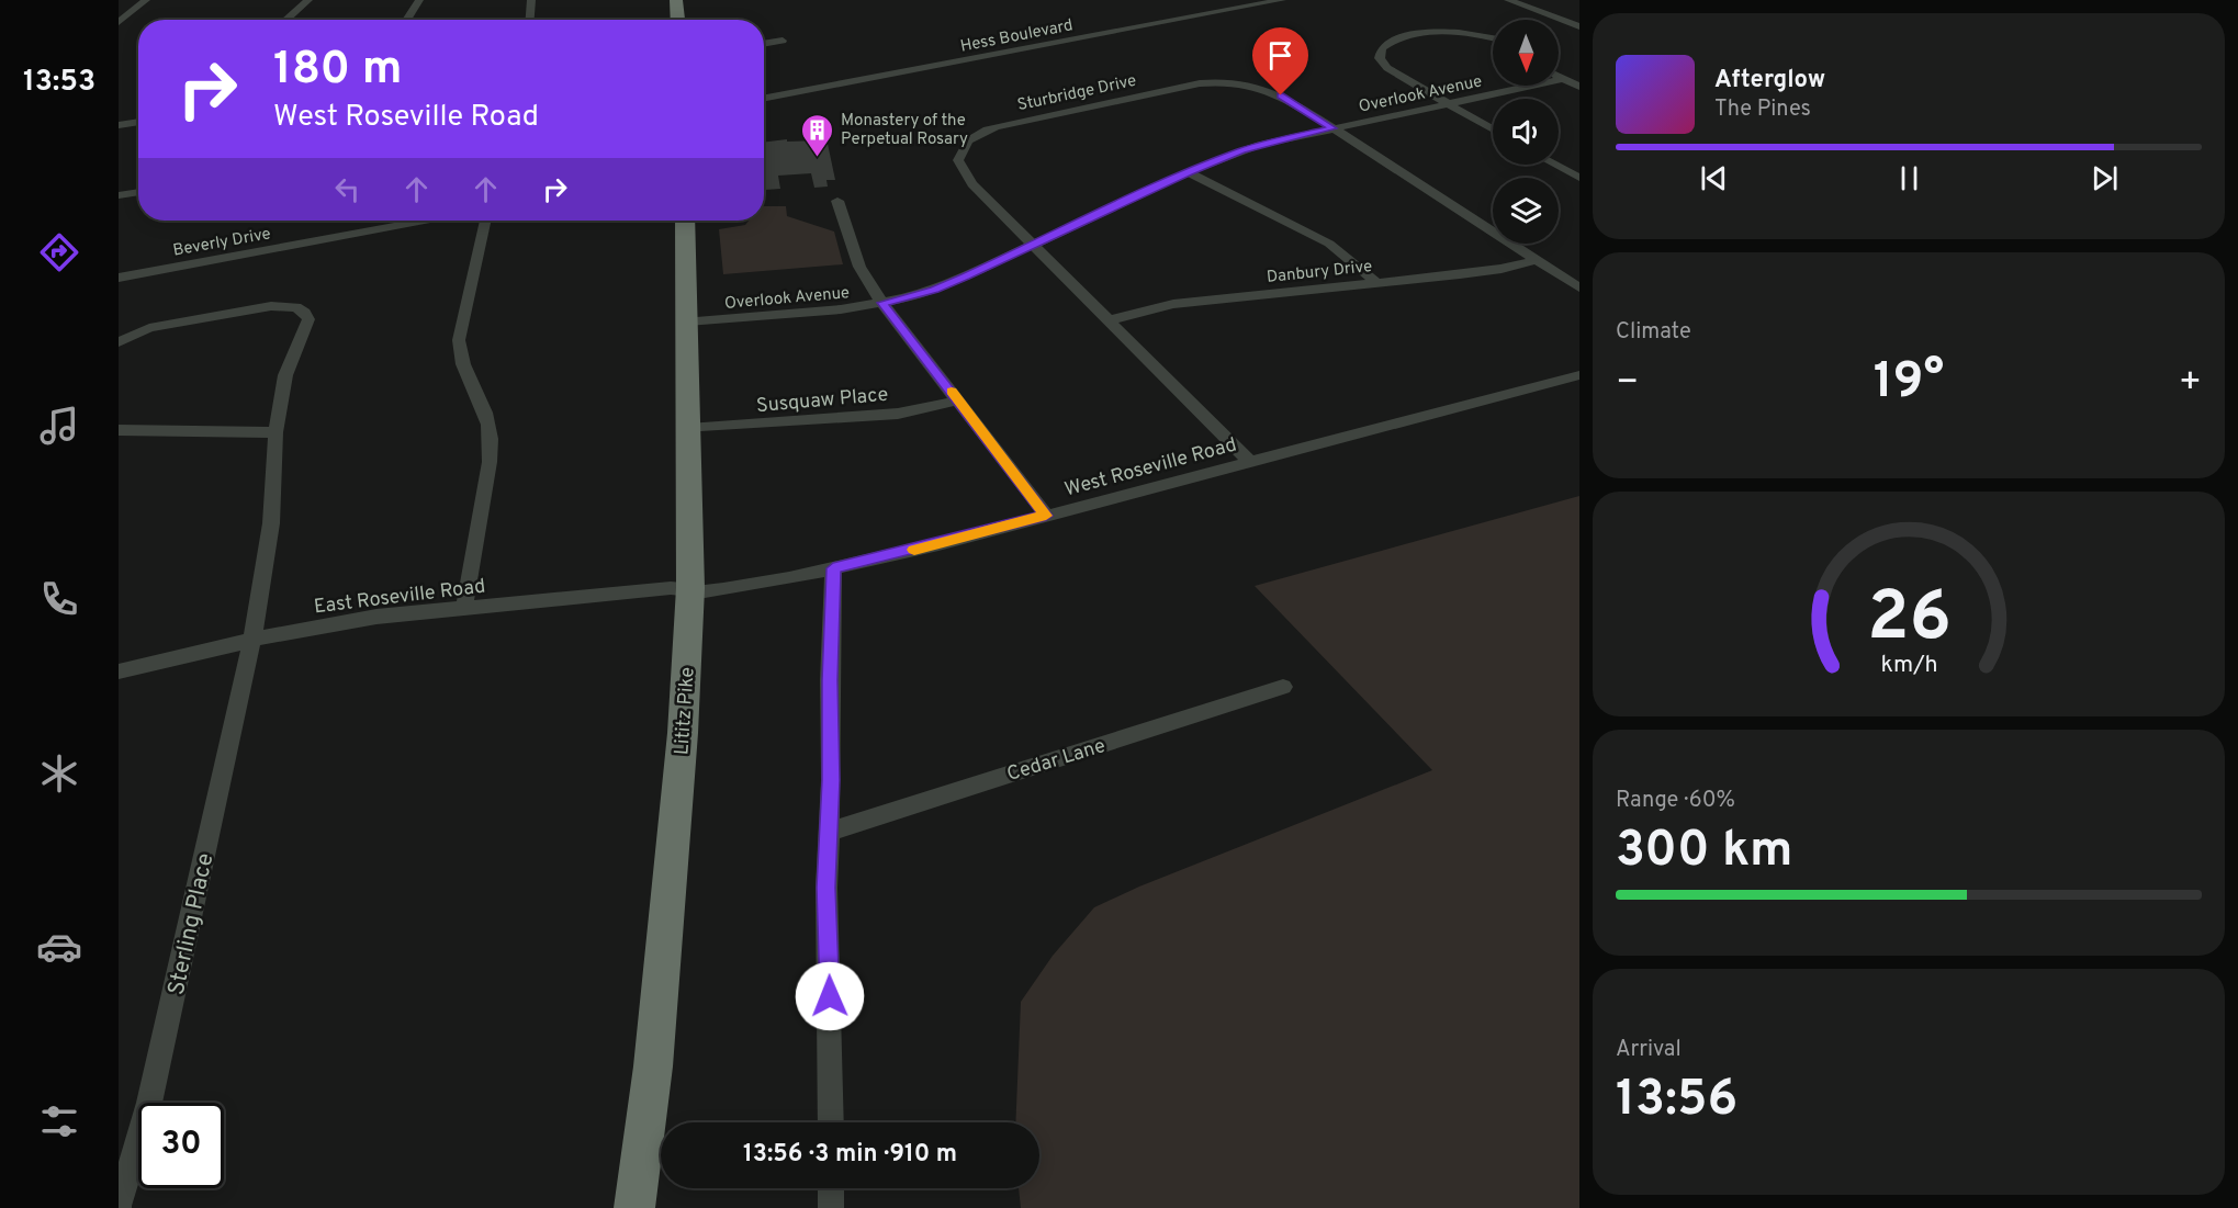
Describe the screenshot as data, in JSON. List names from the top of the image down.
{
  "streets": {
    "highway": ["Lititz Pike"],
    "street": [
      "Hess Boulevard",
      "Sturbridge Drive",
      "Overlook Avenue",
      "Beverly Drive",
      "Danbury Drive",
      "Susquaw Place",
      "West Roseville Road",
      "East Roseville Road",
      "Cedar Lane",
      "Sterling Place"
    ]
  },
  "crossings": [
    ["Sturbridge Drive", "Overlook Avenue"],
    ["Sturbridge Drive", "Danbury Drive"],
    ["Sturbridge Drive", "West Roseville Road"],
    ["Overlook Avenue", "Lititz Pike"],
    ["Susquaw Place", "Lititz Pike"],
    ["West Roseville Road", "East Roseville Road"],
    ["West Roseville Road", "Lititz Pike"],
    ["East Roseville Road", "Lititz Pike"],
    ["East Roseville Road", "Sterling Place"]
  ],
  "places": {
    "building": ["Monastery of the Perpetual Rosary"]
  },
  "north": "bottom",
  "page": {
    "tabs": "13:53",
    "turn": ["180 m", "West Roseville Road"],
    "song": ["Afterglow", "The Pines"],
    "tile": [
      "Climate",
      ["Range · 60%", "300 km"],
      ["Arrival", "13:56"]
    ],
    "heat": ["−", "19°", "+"],
    "limit": "30",
    "trip": "13:56 · 3 min · 910 m",
    "gauge": ["26", "km/h"]
  }
}
